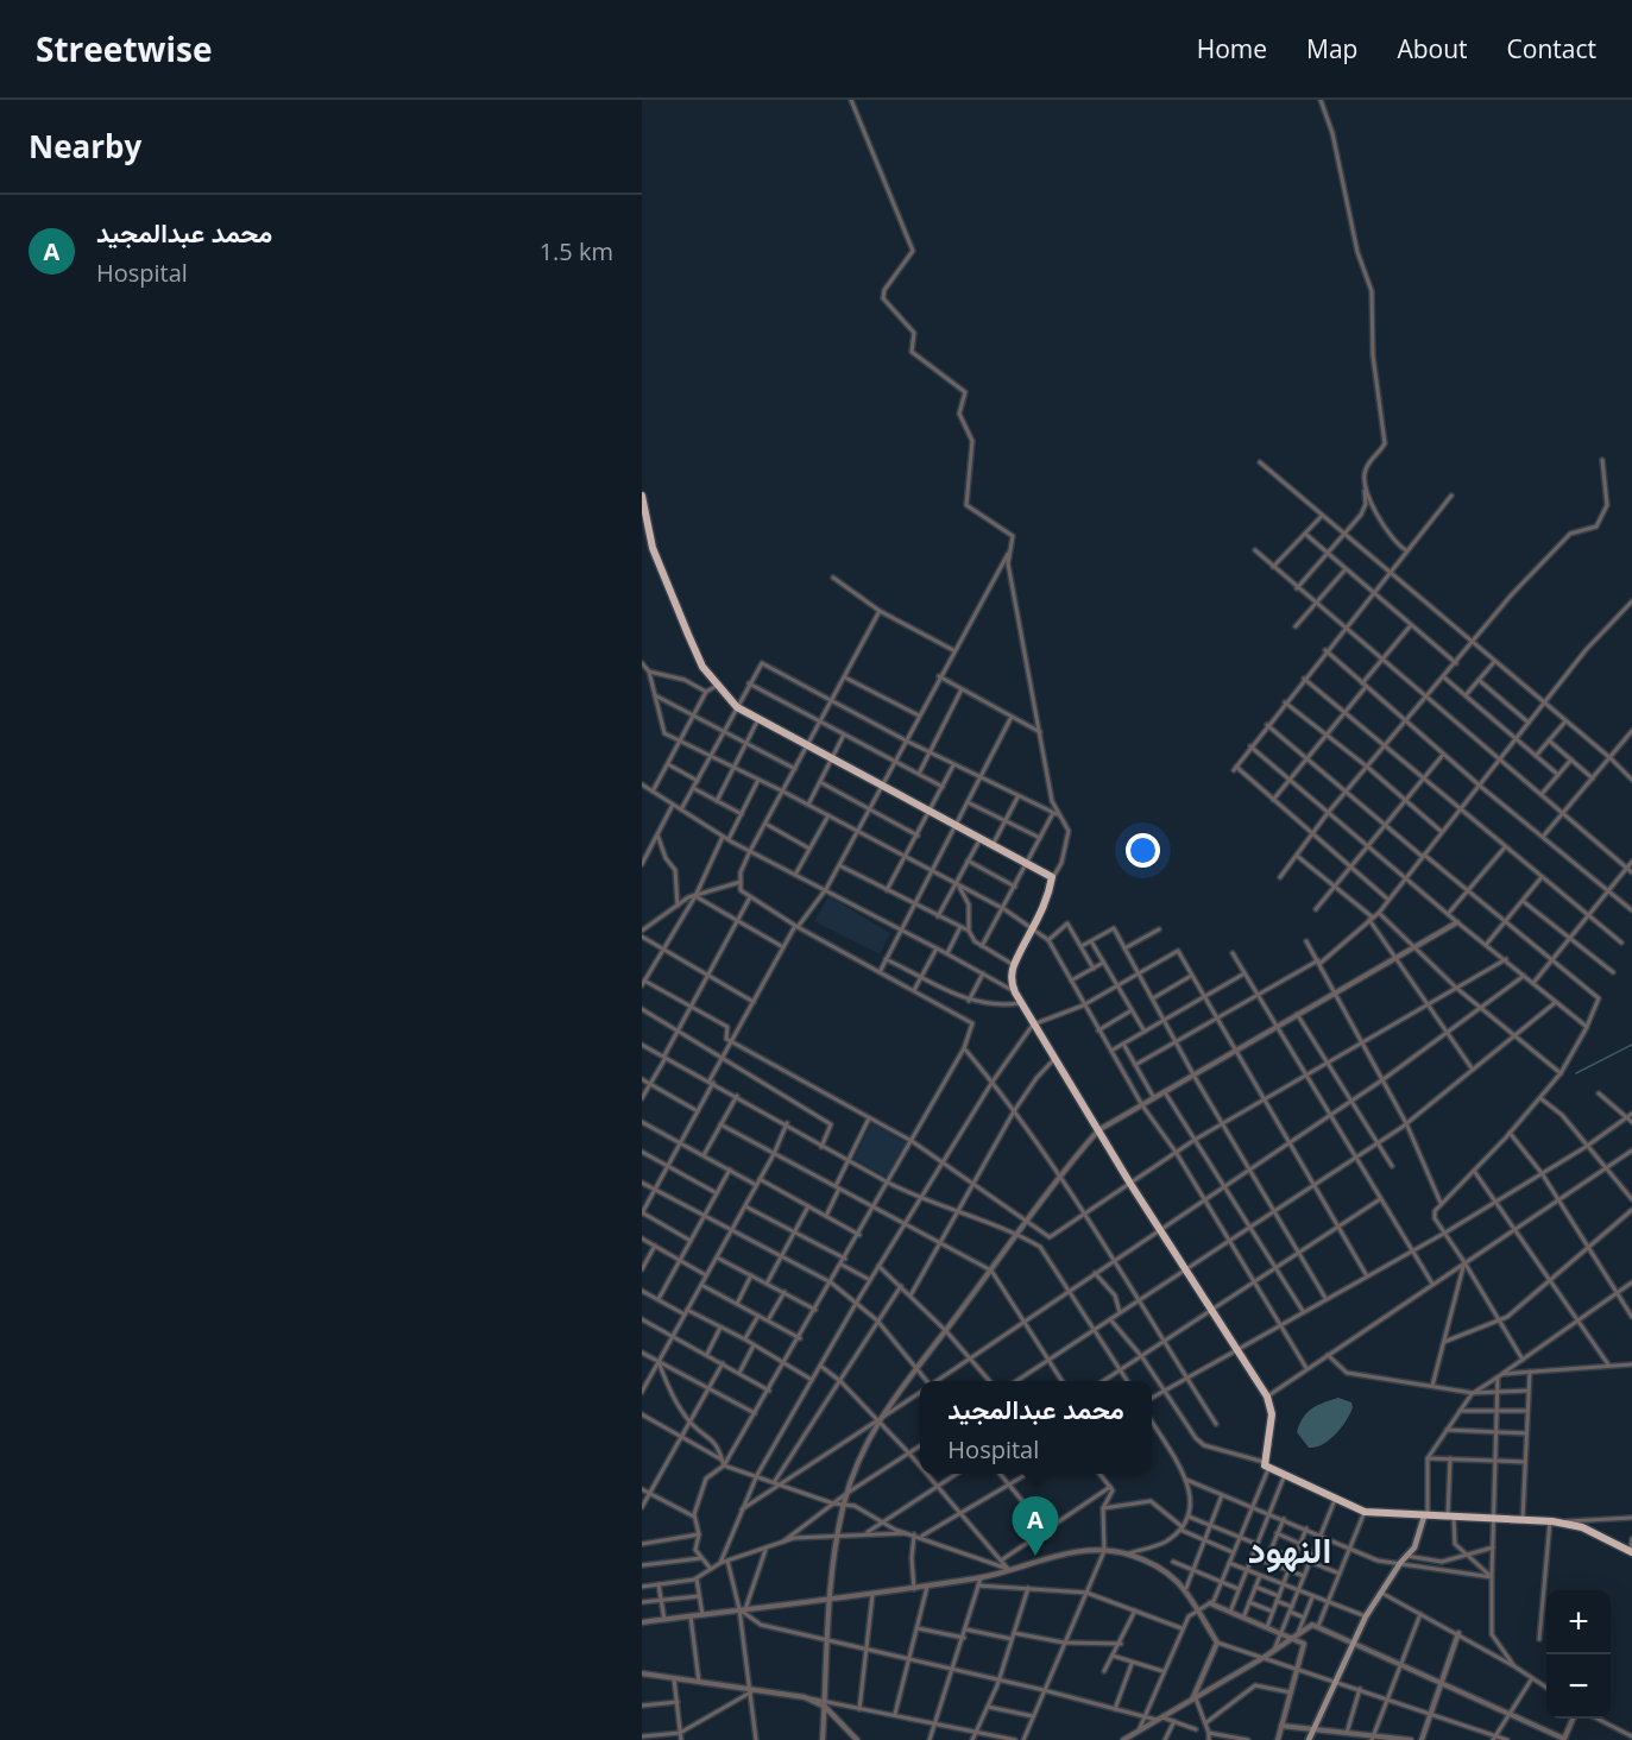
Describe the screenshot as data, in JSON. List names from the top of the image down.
{
  "districts": ["النهود"],
  "page": {
    "header": "Streetwise",
    "nav": [
      "Home",
      "Map",
      "About",
      "Contact"
    ],
    "heading": "Nearby",
    "list": [
      {
        "mark": "A",
        "name": "محمد عبدالمجيد",
        "note": "Hospital",
        "value": "1.5 km"
      }
    ],
    "popup": ["محمد عبدالمجيد", "Hospital"],
    "pins": "A",
    "map_buttons": ["+", "−"]
  }
}
